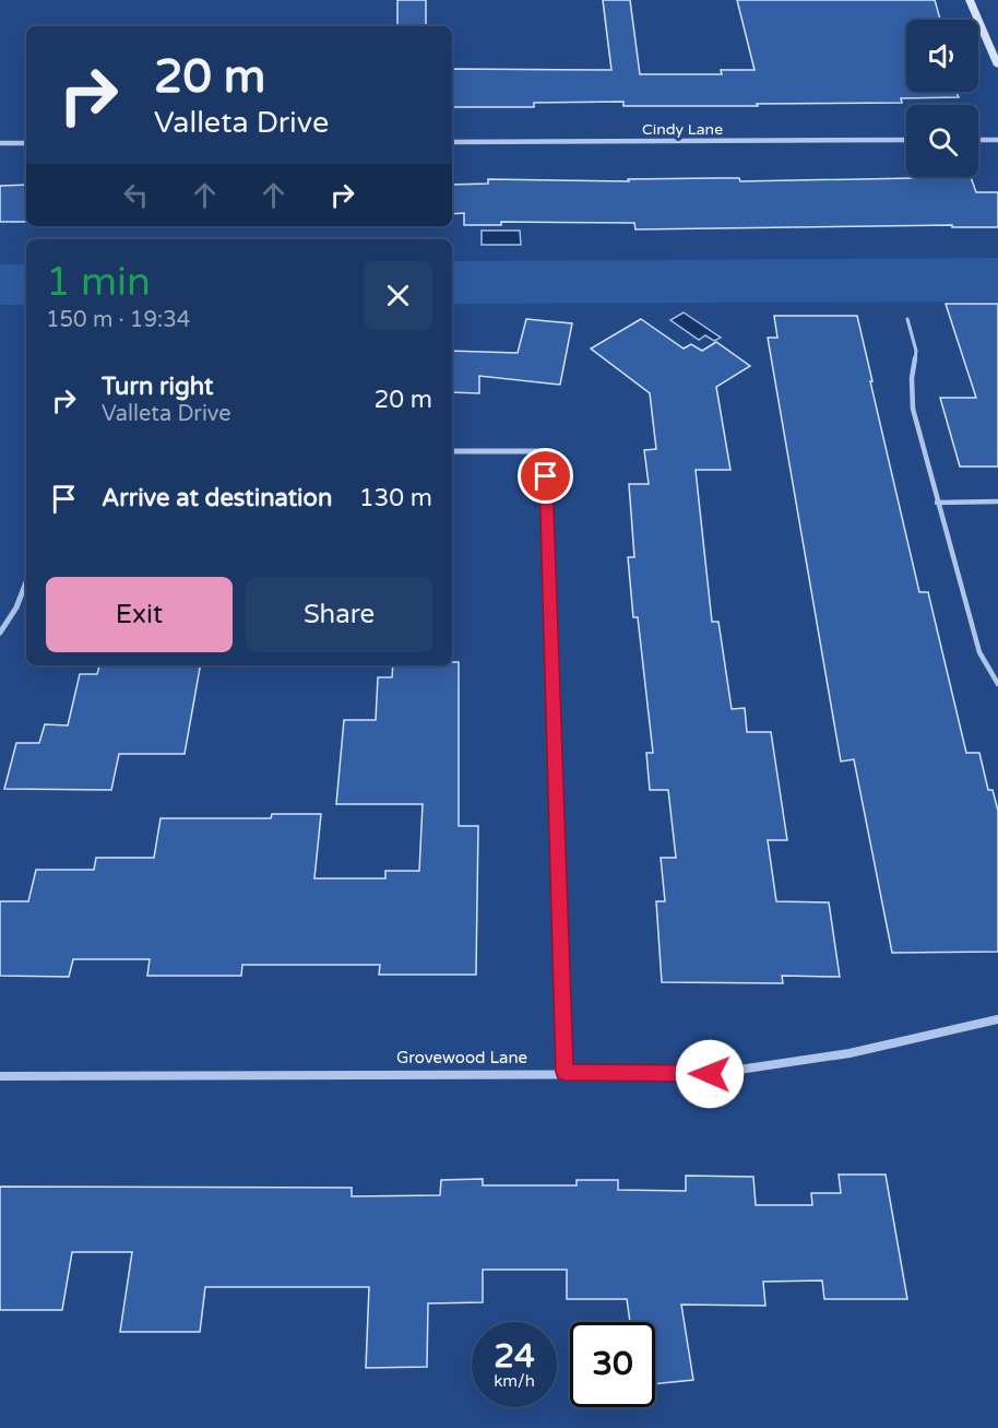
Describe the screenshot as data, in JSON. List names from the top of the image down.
{
  "streets": {
    "street": ["Cindy Lane", "Grovewood Lane"]
  },
  "page": {
    "turn": ["20 m", "Valleta Drive"],
    "heading": ["1 min", "150 m · 19:34"],
    "list": [
      {
        "name": "Turn right",
        "note": "Valleta Drive",
        "value": "20 m"
      },
      {
        "name": "Arrive at destination",
        "value": "130 m"
      }
    ],
    "buttons": ["Exit", "Share"],
    "speed": "24 km/h",
    "limit": "30"
  }
}
